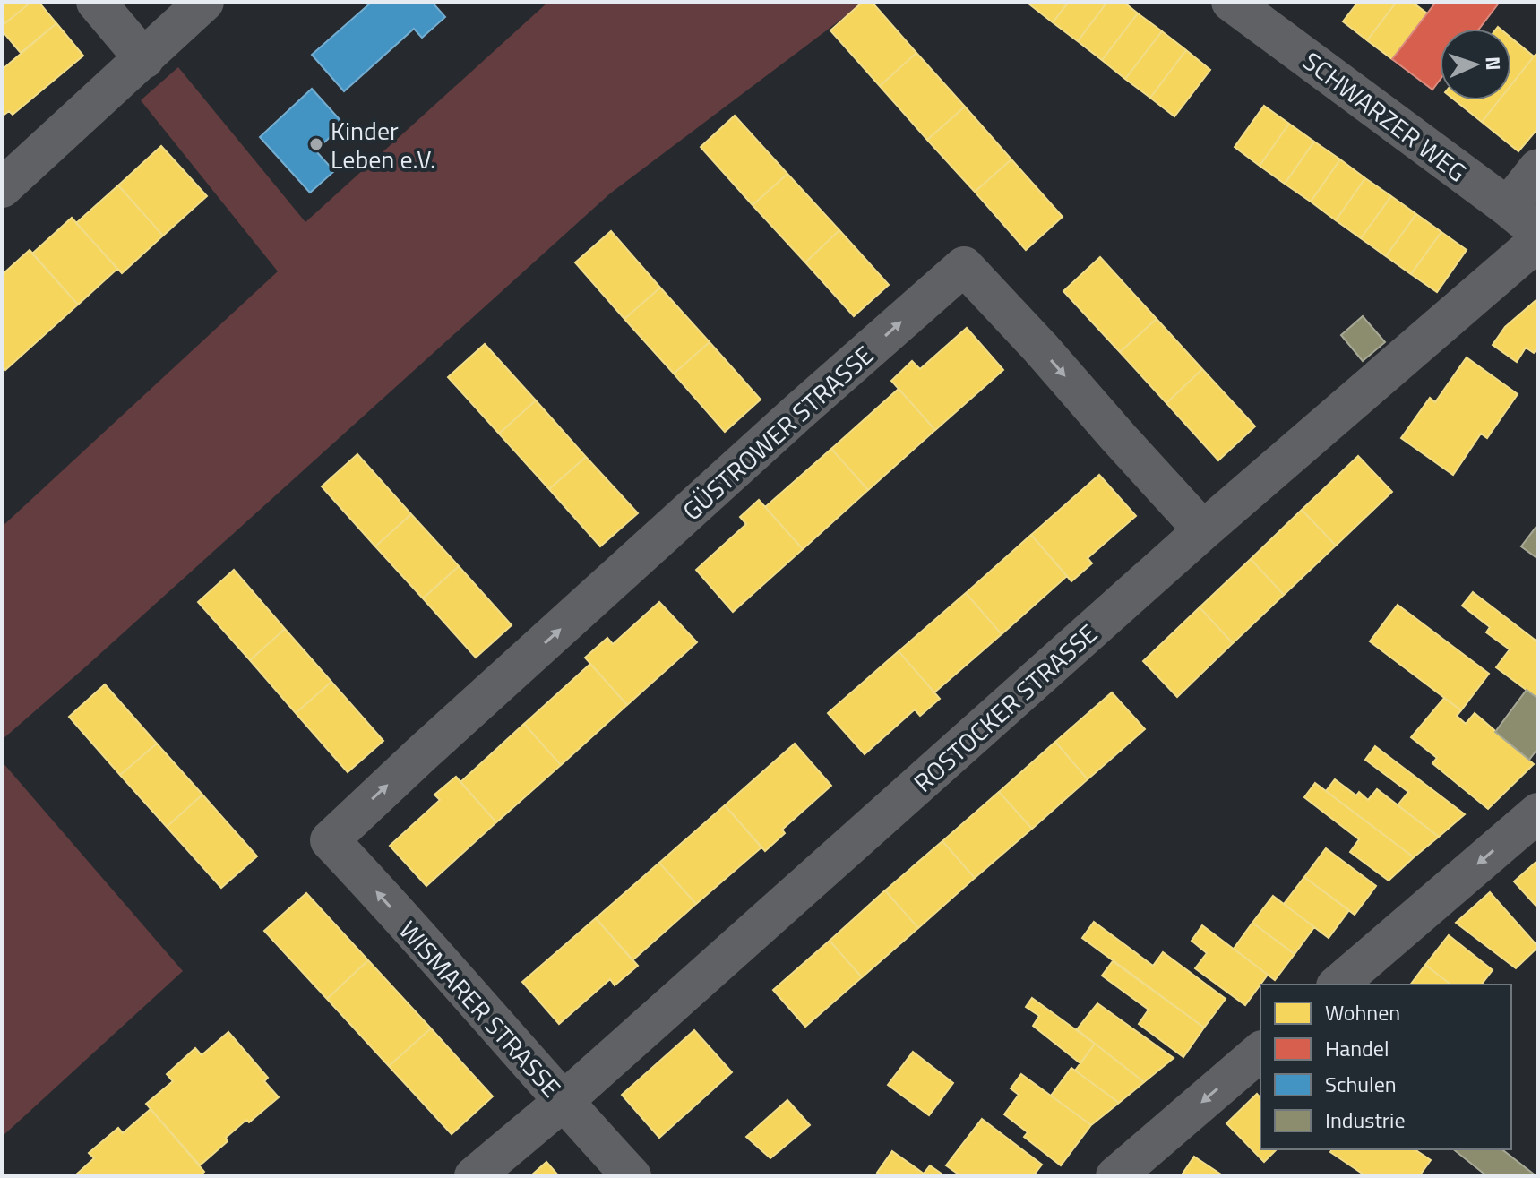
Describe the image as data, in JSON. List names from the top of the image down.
{
  "streets": {
    "street": [
      "SCHWARZER WEG",
      "GÜSTROWER STRASSE",
      "ROSTOCKER STRASSE",
      "WISMARER STRASSE"
    ]
  },
  "crossings": [
    ["GÜSTROWER STRASSE", "ROSTOCKER STRASSE"],
    ["GÜSTROWER STRASSE", "WISMARER STRASSE"],
    ["ROSTOCKER STRASSE", "WISMARER STRASSE"]
  ],
  "one_way": ["WISMARER STRASSE"],
  "places": ["Kinder Leben e.V."],
  "legend": [
    "Wohnen",
    "Handel",
    "Schulen",
    "Industrie"
  ],
  "north": "right"
}
